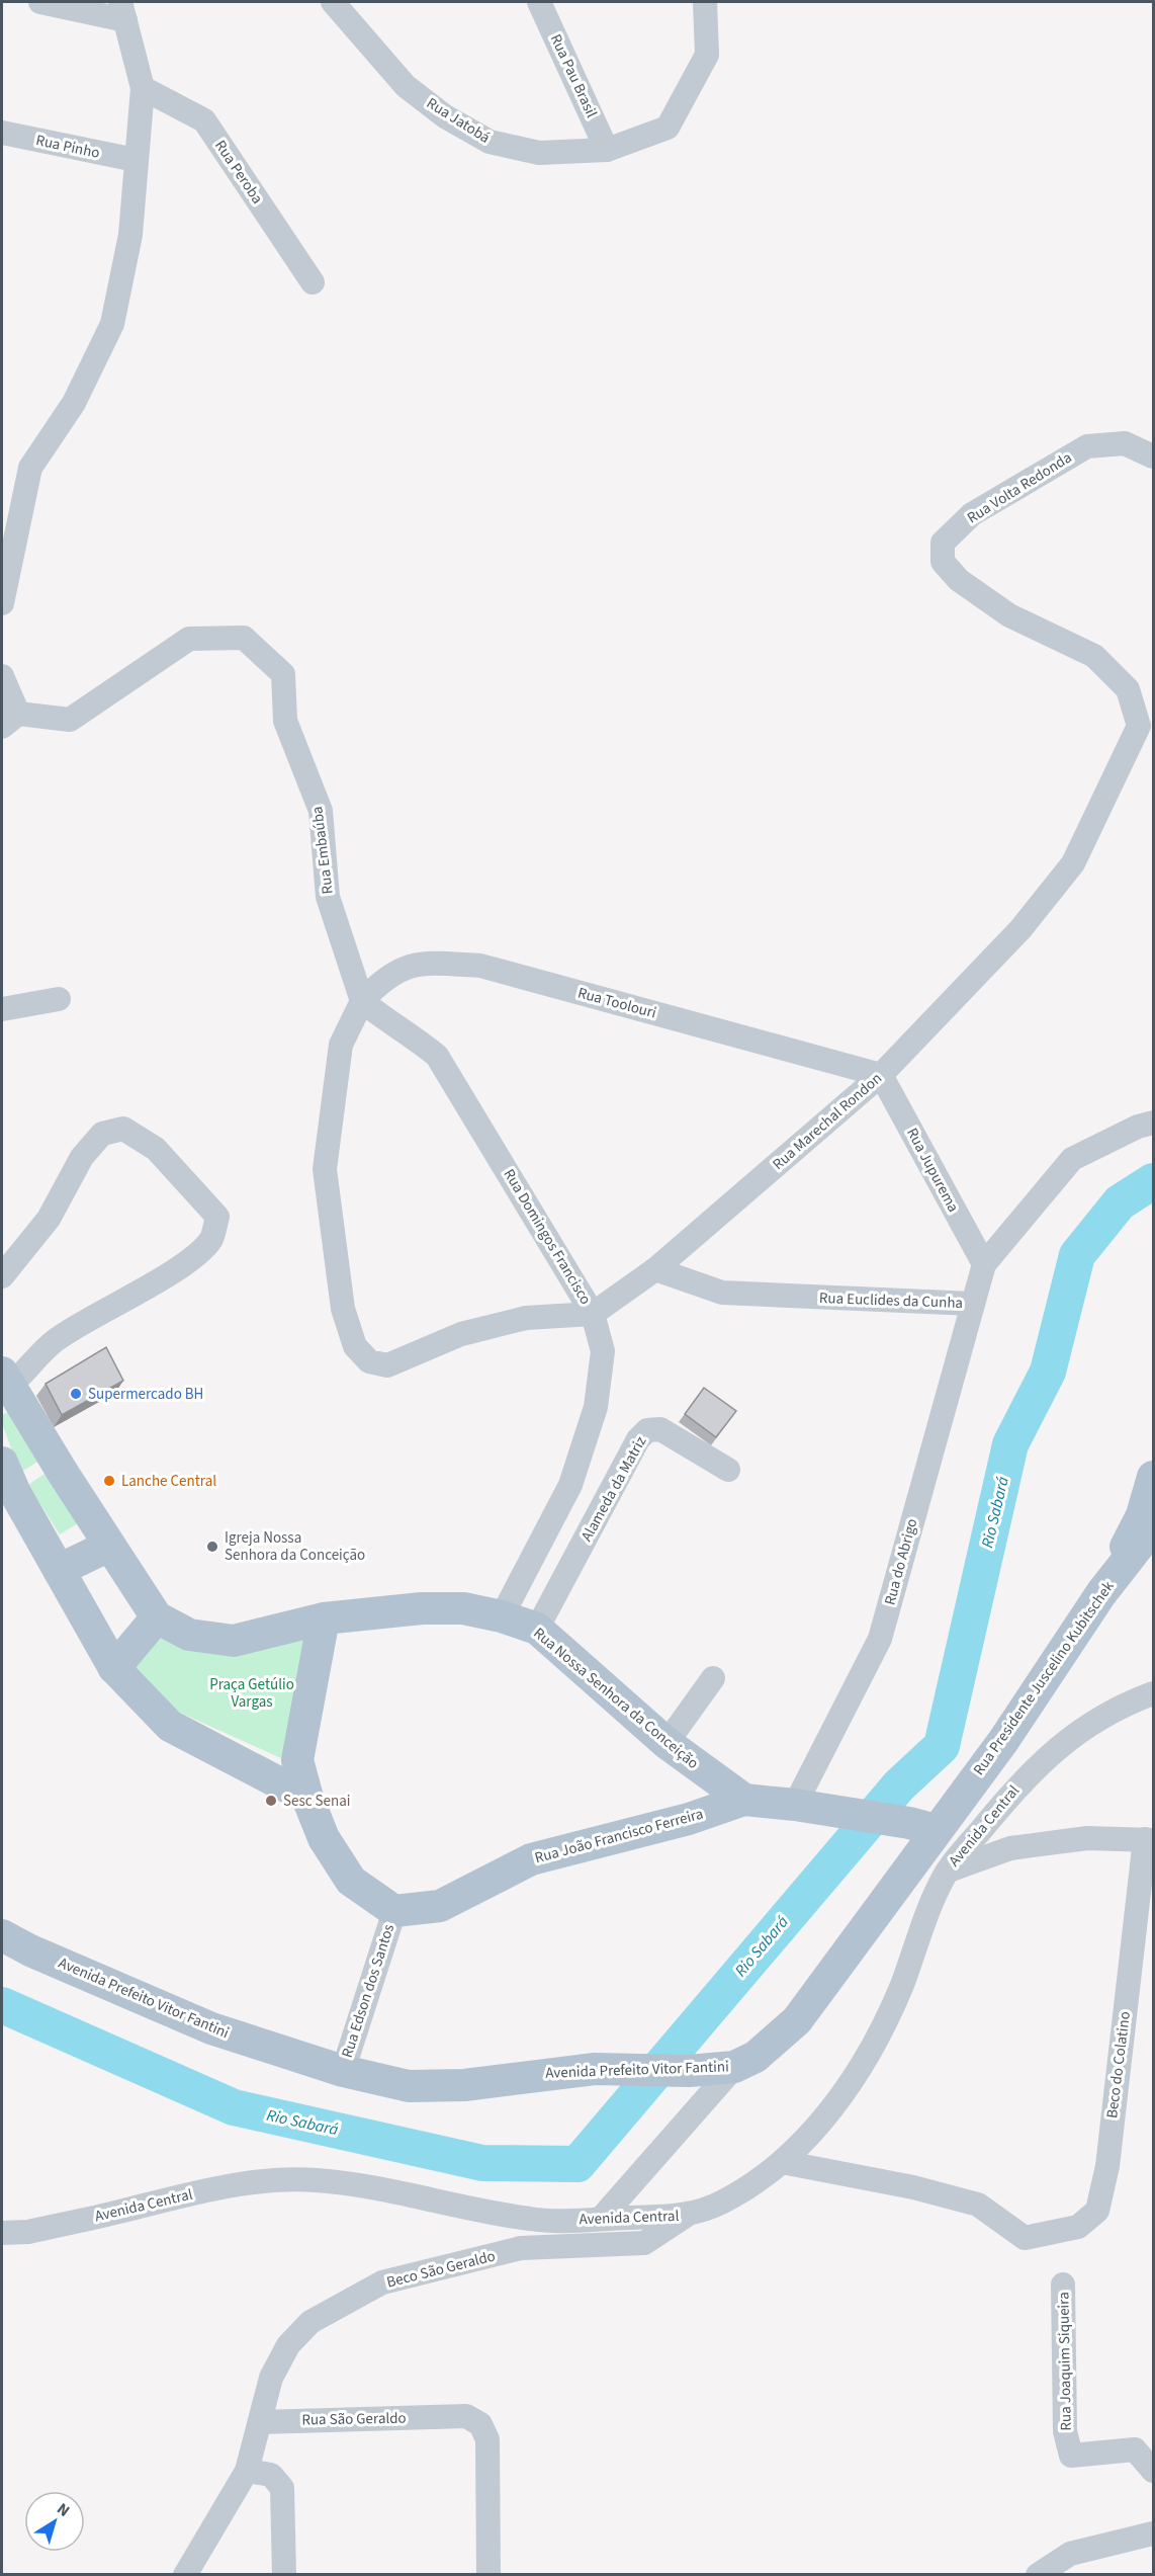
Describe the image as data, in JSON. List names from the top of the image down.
{
  "streets": {
    "main road": [
      "Rua Presidente Juscelino Kubitschek",
      "Rua Nossa Senhora da Conceição",
      "Rua João Francisco Ferreira",
      "Avenida Prefeito Vitor Fantini"
    ],
    "street": [
      "Rua Pau Brasil",
      "Rua Jatobá",
      "Rua Pinho",
      "Rua Peroba",
      "Rua Volta Redonda",
      "Rua Embaúba",
      "Rua Toolouri",
      "Rua Marechal Rondon",
      "Rua Jupurema",
      "Rua Domingos Francisco",
      "Rua Euclides da Cunha",
      "Alameda da Matriz",
      "Rua do Abrigo",
      "Avenida Central",
      "Rua Edson dos Santos",
      "Beco do Colatino",
      "Beco São Geraldo",
      "Rua Joaquim Siqueira",
      "Rua São Geraldo"
    ]
  },
  "crossings": [
    ["Rua Pau Brasil", "Rua Jatobá"],
    ["Rua Volta Redonda", "Rua Marechal Rondon"],
    ["Rua Embaúba", "Rua Toolouri"],
    ["Rua Embaúba", "Rua Domingos Francisco"],
    ["Rua Toolouri", "Rua Marechal Rondon"],
    ["Rua Toolouri", "Rua Jupurema"],
    ["Rua Toolouri", "Rua Domingos Francisco"],
    ["Rua Marechal Rondon", "Rua Jupurema"],
    ["Rua Marechal Rondon", "Rua Domingos Francisco"],
    ["Rua Marechal Rondon", "Rua Euclides da Cunha"],
    ["Rua Jupurema", "Rua Euclides da Cunha"],
    ["Rua Domingos Francisco", "Rua Nossa Senhora da Conceição"],
    ["Rua Euclides da Cunha", "Rua do Abrigo"],
    ["Alameda da Matriz", "Rua Nossa Senhora da Conceição"],
    ["Rua do Abrigo", "Rua Nossa Senhora da Conceição"],
    ["Rua Presidente Juscelino Kubitschek", "Rua Nossa Senhora da Conceição"],
    ["Rua Presidente Juscelino Kubitschek", "Avenida Prefeito Vitor Fantini"],
    ["Rua Nossa Senhora da Conceição", "Rua João Francisco Ferreira"],
    ["Rua Nossa Senhora da Conceição", "Avenida Prefeito Vitor Fantini"],
    ["Avenida Central", "Beco do Colatino"],
    ["Avenida Central", "Beco São Geraldo"],
    ["Rua João Francisco Ferreira", "Rua Edson dos Santos"],
    ["Rua Edson dos Santos", "Avenida Prefeito Vitor Fantini"],
    ["Beco São Geraldo", "Rua São Geraldo"]
  ],
  "water": ["Rio Sabará"],
  "parks": ["Praça Getúlio Vargas"],
  "places": [
    "Supermercado BH",
    "Lanche Central",
    "Igreja Nossa Senhora da Conceição",
    "Sesc Senai"
  ],
  "north": "top right"
}
